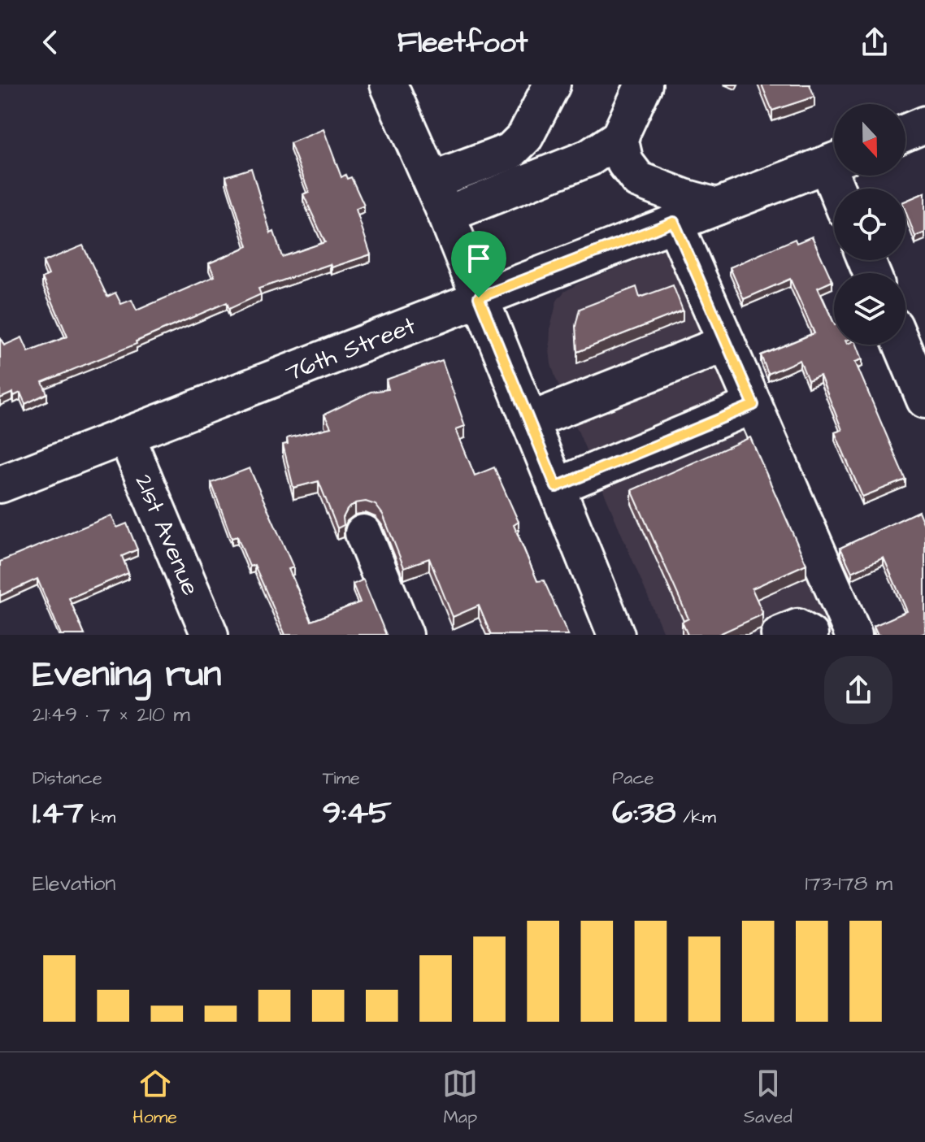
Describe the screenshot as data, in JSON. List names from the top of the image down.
{
  "streets": {
    "street": ["76th Street", "21st Avenue"]
  },
  "crossings": [
    ["76th Street", "21st Avenue"]
  ],
  "north": "bottom",
  "page": {
    "header": "Fleetfoot",
    "heading": ["Evening run", "21:49 · 7 × 210 m"],
    "stats": [
      ["Distance", "1.47 km"],
      ["Time", "9:45"],
      ["Pace", "6:38 /km"]
    ],
    "chart": ["Elevation", "173–178 m"],
    "tabs": ["Home", "Map", "Saved"]
  }
}
